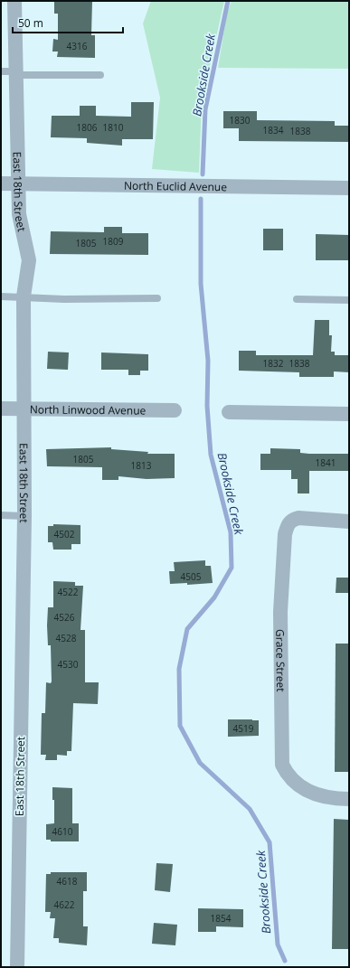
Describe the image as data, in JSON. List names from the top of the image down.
{
  "streets": {
    "street": [
      "North Euclid Avenue",
      "East 18th Street",
      "North Linwood Avenue",
      "Grace Street"
    ]
  },
  "crossings": [
    ["North Euclid Avenue", "East 18th Street"],
    ["East 18th Street", "North Linwood Avenue"]
  ],
  "water": ["Brookside Creek"],
  "house_numbers": [
    "4316",
    "1830",
    "1806",
    "1810",
    "1834",
    "1838",
    "1809",
    "1805",
    "1832",
    "1838",
    "1805",
    "1841",
    "1813",
    "4502",
    "4505",
    "4522",
    "4526",
    "4528",
    "4530",
    "4519",
    "4610",
    "4618",
    "4622",
    "1854"
  ],
  "scale_bar": "50 m"
}
